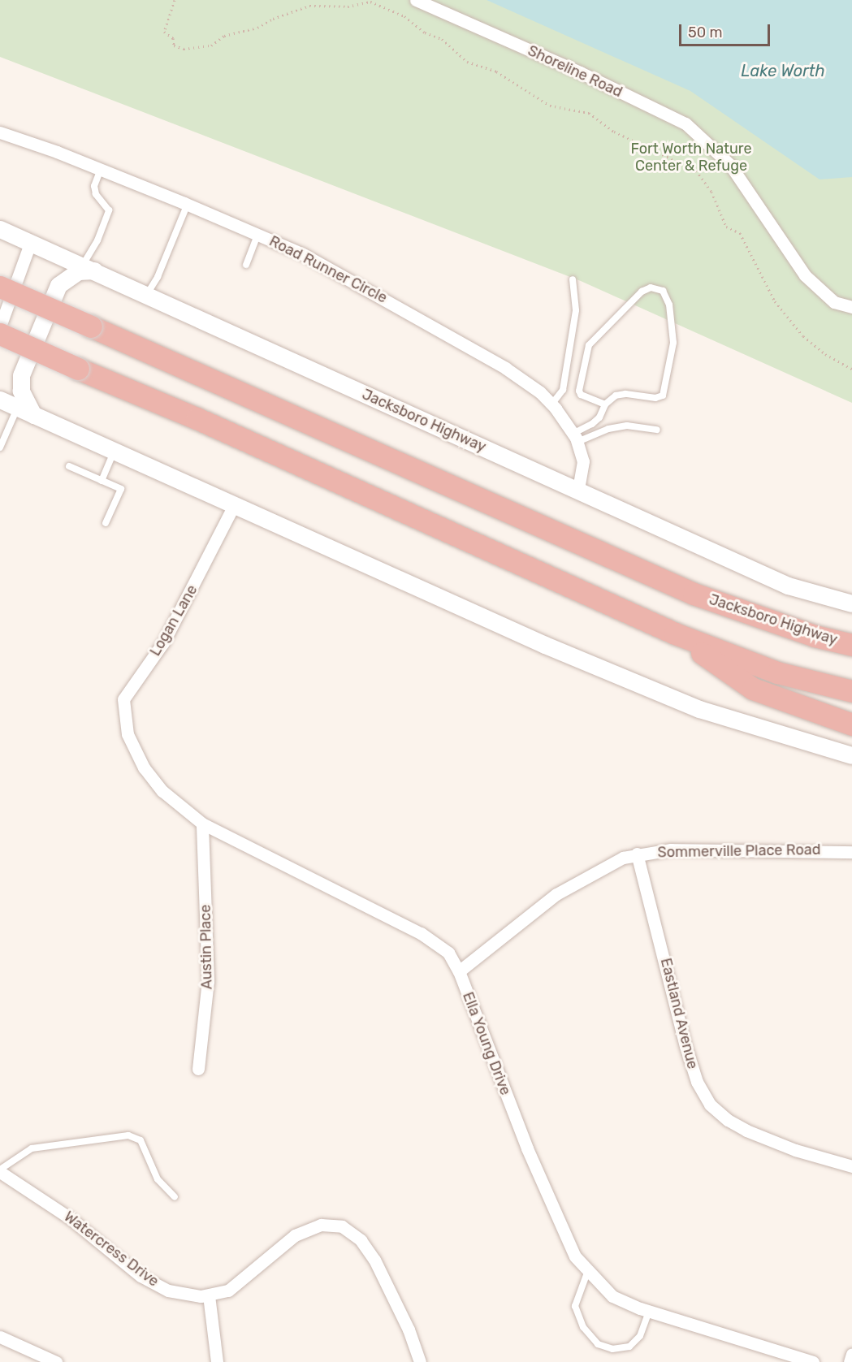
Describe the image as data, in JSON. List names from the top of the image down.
{
  "streets": {
    "highway": ["Jacksboro Highway"],
    "street": [
      "Shoreline Road",
      "Road Runner Circle",
      "Logan Lane",
      "Sommerville Place Road",
      "Austin Place",
      "Eastland Avenue",
      "Ella Young Drive",
      "Watercress Drive"
    ]
  },
  "crossings": [
    ["Road Runner Circle", "Jacksboro Highway"],
    ["Logan Lane", "Ella Young Drive"],
    ["Sommerville Place Road", "Eastland Avenue"],
    ["Sommerville Place Road", "Ella Young Drive"],
    ["Austin Place", "Ella Young Drive"]
  ],
  "water": ["Lake Worth"],
  "parks": ["Fort Worth Nature Center & Refuge"],
  "scale_bar": "50 m"
}
